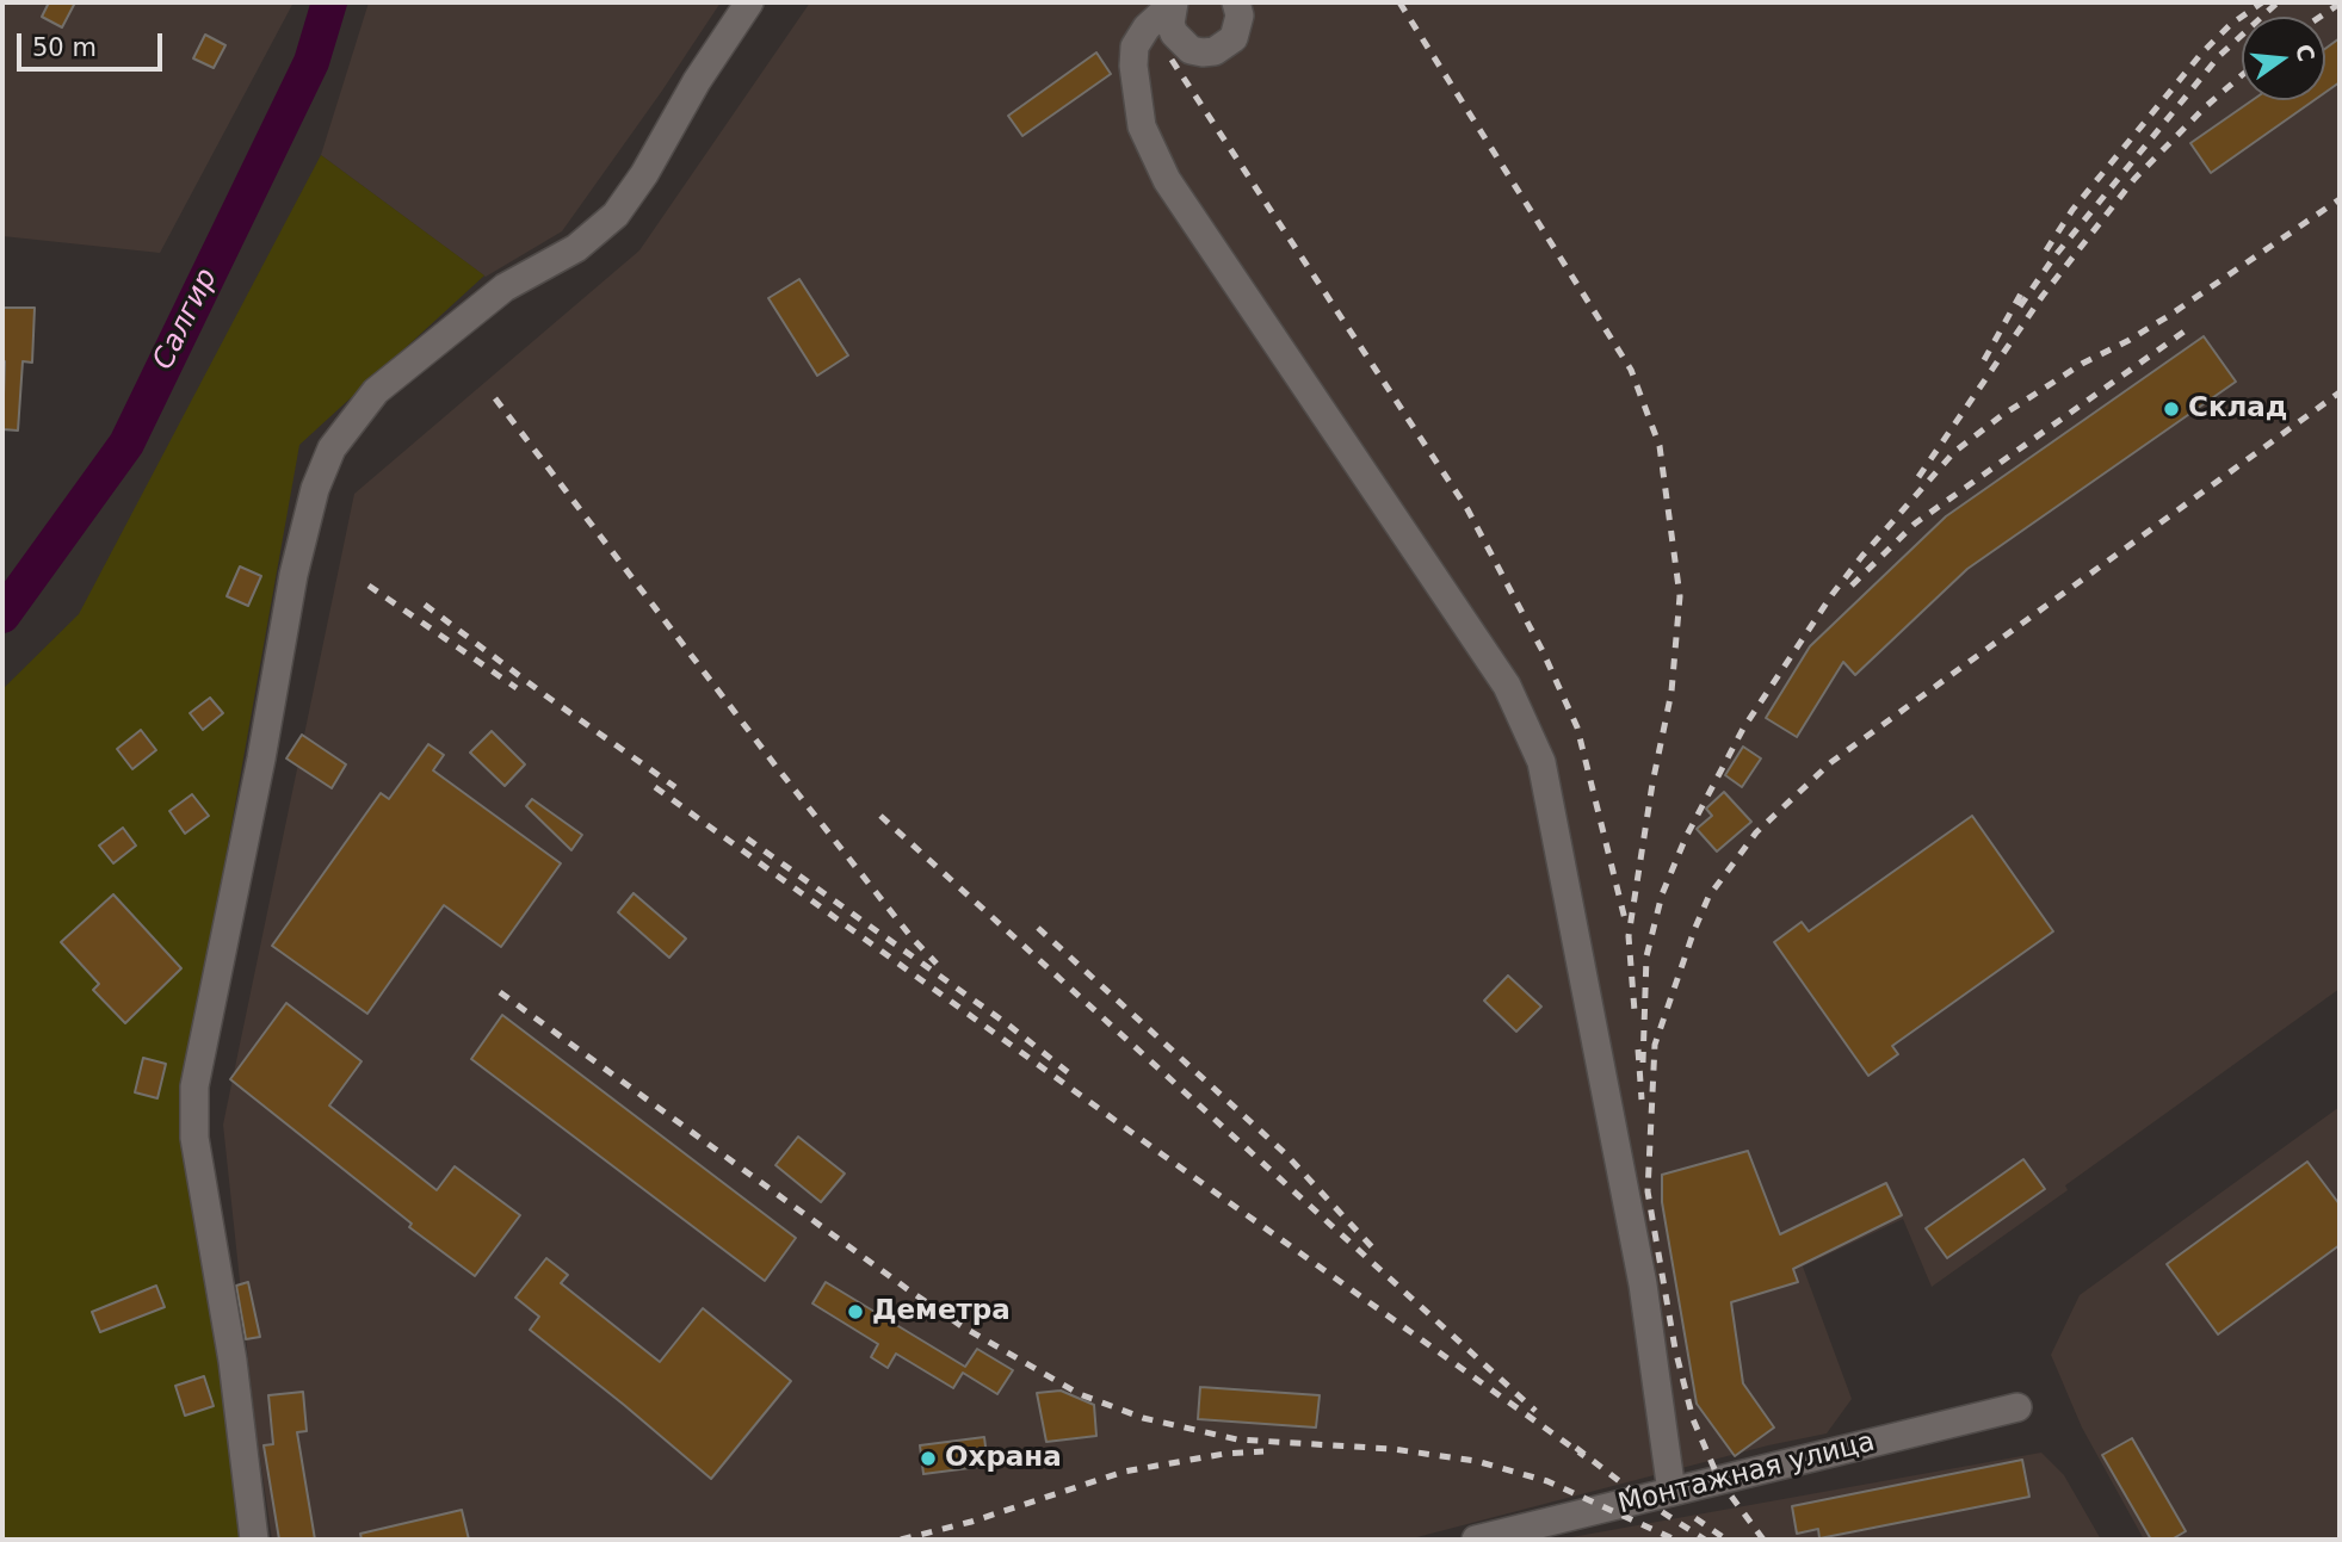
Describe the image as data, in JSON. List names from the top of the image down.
{
  "streets": {
    "street": ["Монтажная улица"]
  },
  "water": ["Салгир"],
  "places": ["Склад", "Деметра", "Охрана"],
  "scale_bar": "50 m",
  "north": "right"
}
